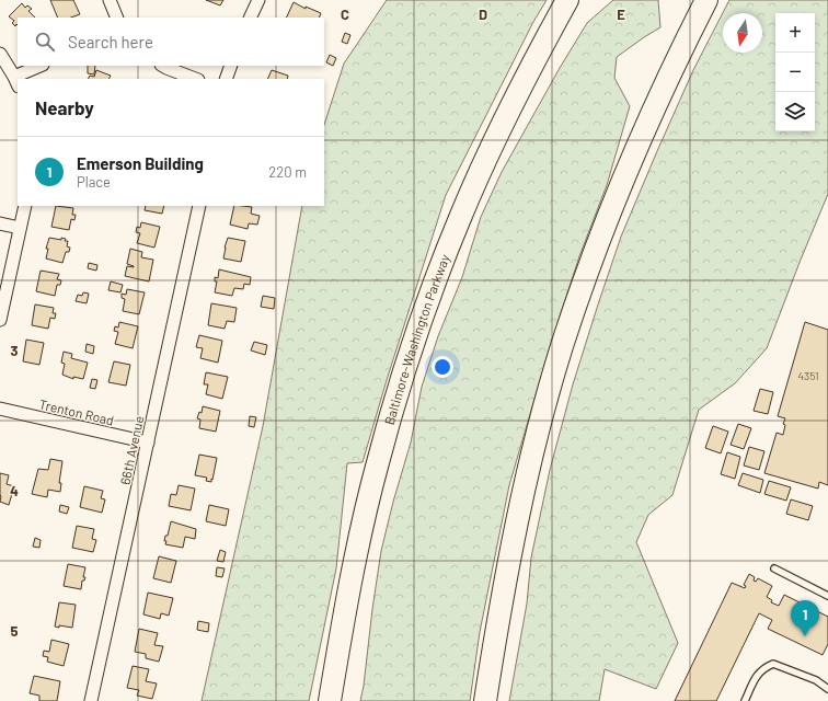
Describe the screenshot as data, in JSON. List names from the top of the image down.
{
  "streets": {
    "highway": ["Baltimore-Washington Parkway"],
    "street": ["Trenton Road", "66th Avenue"]
  },
  "crossings": [
    ["Trenton Road", "66th Avenue"]
  ],
  "house_numbers": ["4351"],
  "north": "bottom",
  "page": {
    "map_buttons": ["+", "−"],
    "search": "Search here",
    "heading": "Nearby",
    "list": [
      {
        "mark": "1",
        "name": "Emerson Building",
        "note": "Place",
        "value": "220 m"
      }
    ],
    "pins": "1"
  },
  "grid": {
    "columns": ["C", "D", "E"],
    "rows": ["3", "4", "5"]
  }
}
